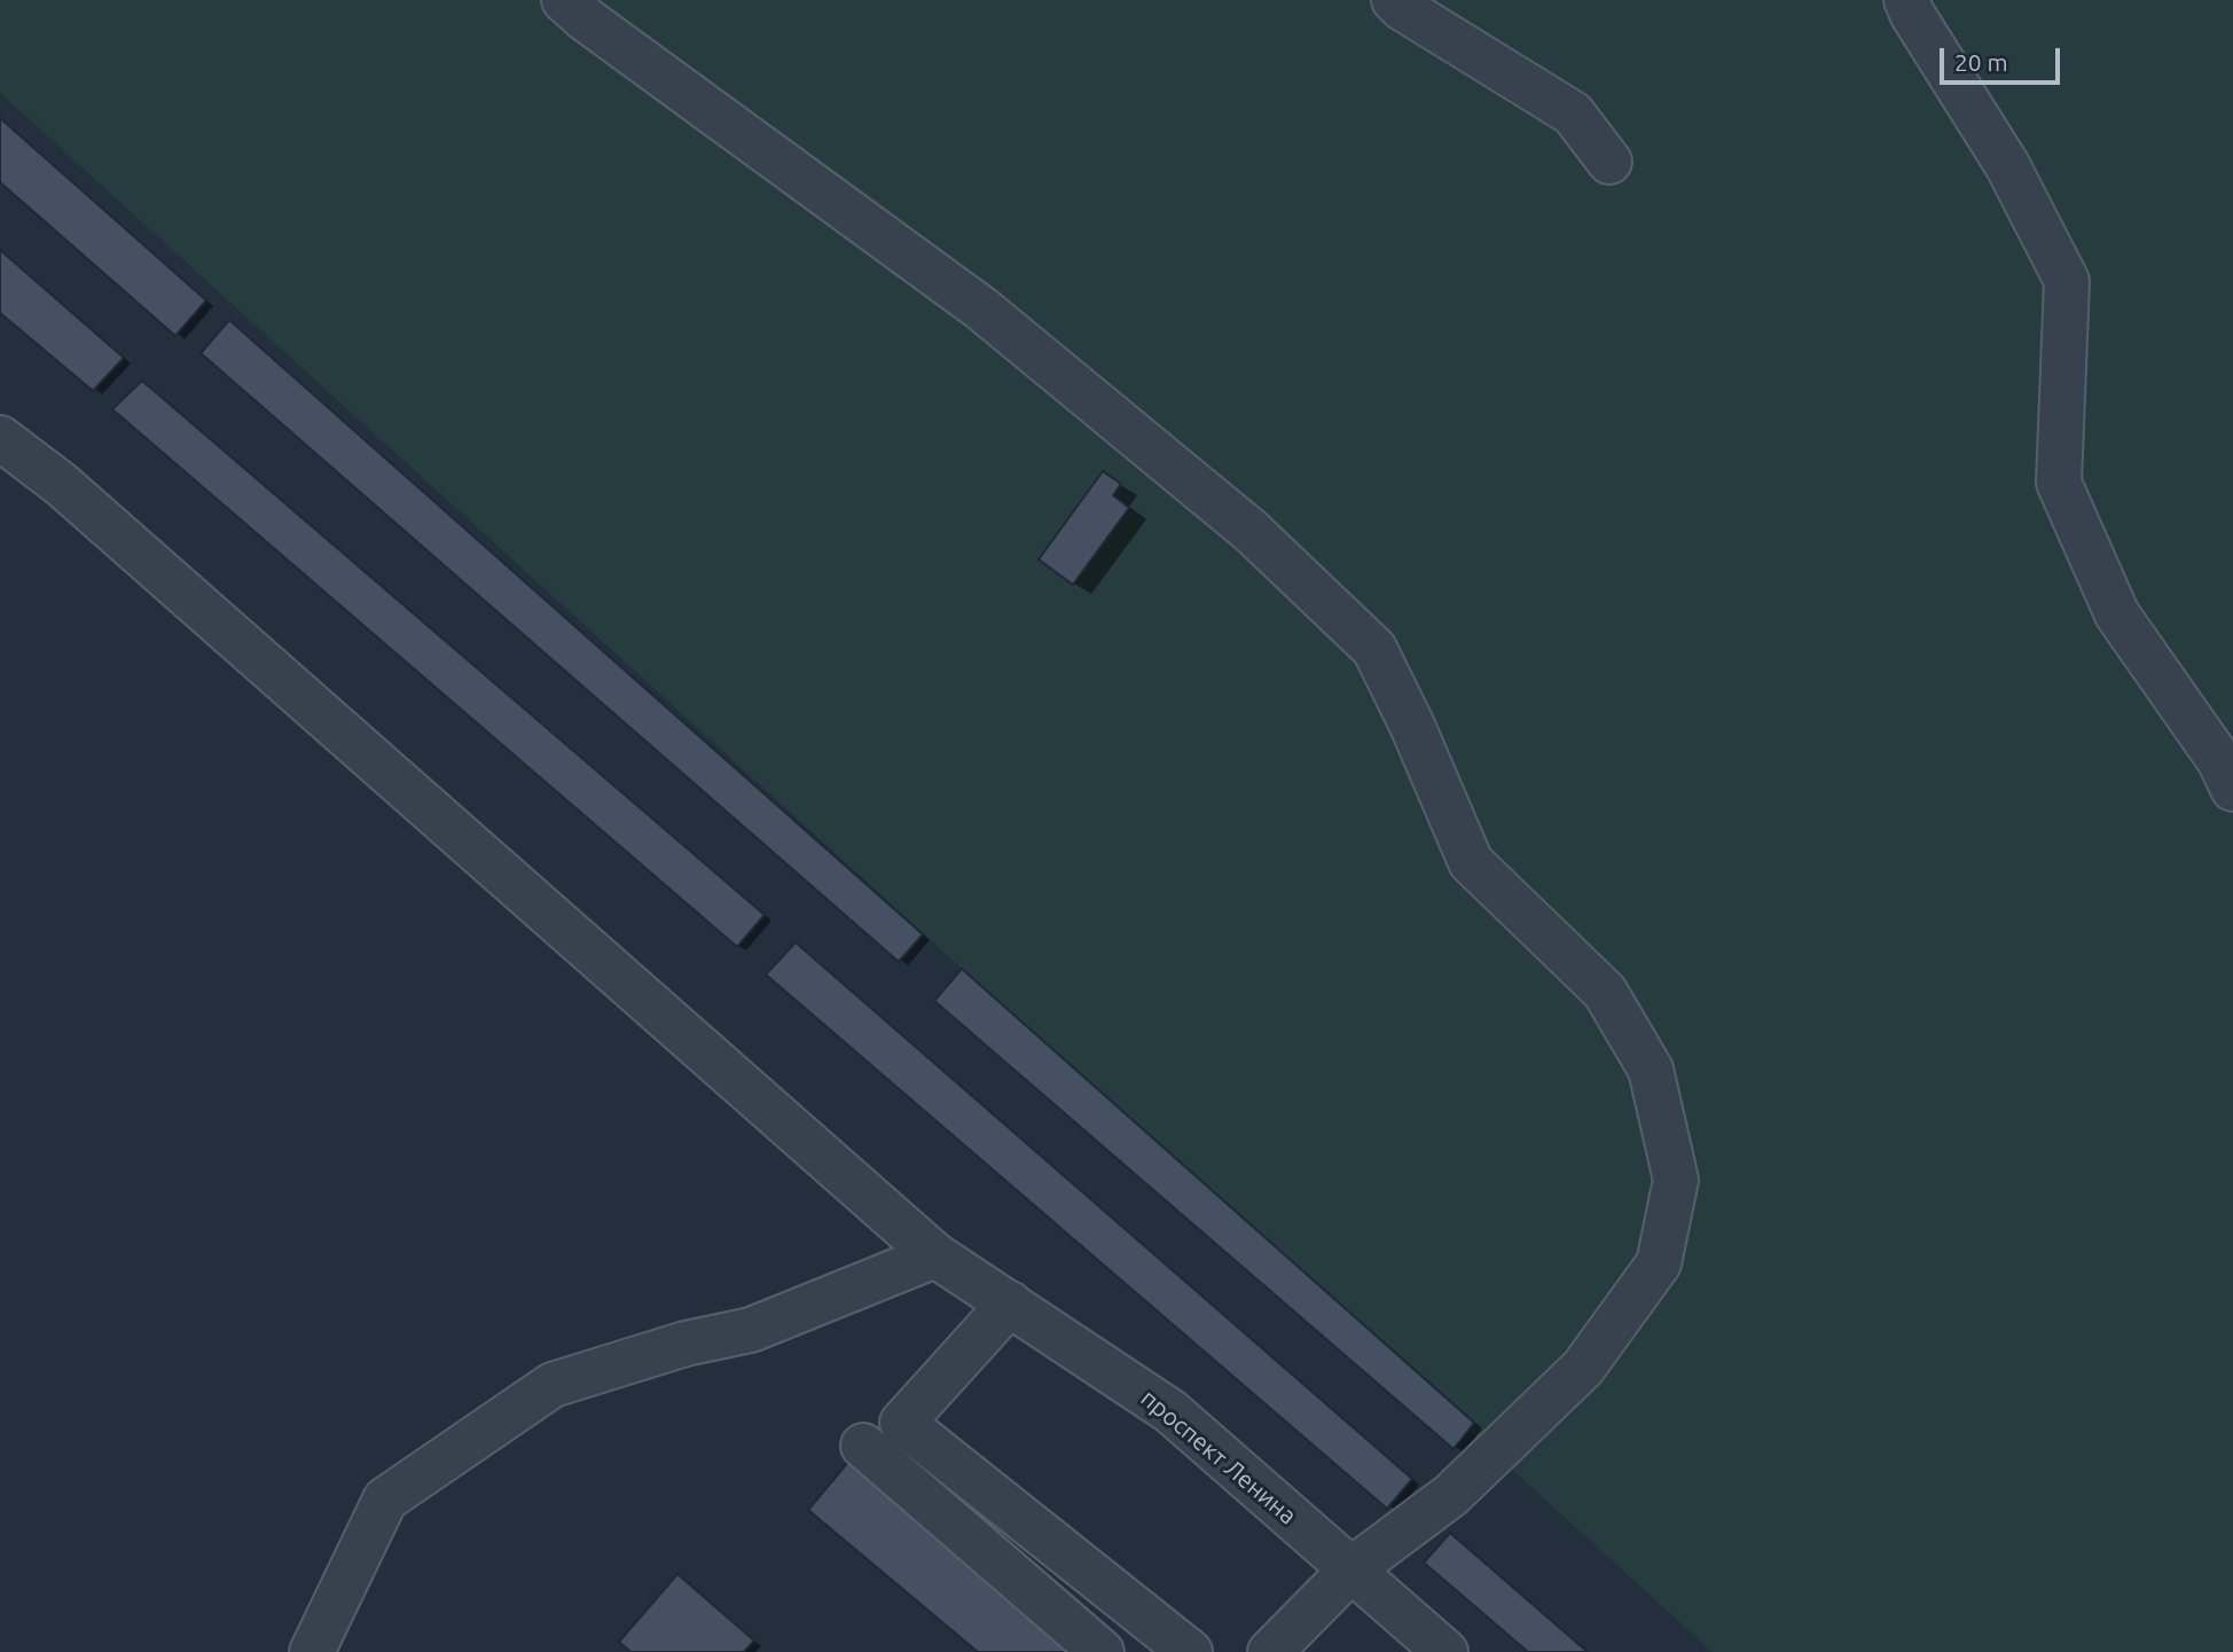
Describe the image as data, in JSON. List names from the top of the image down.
{
  "streets": {
    "street": ["проспект Ленина"]
  },
  "scale_bar": "20 m"
}
